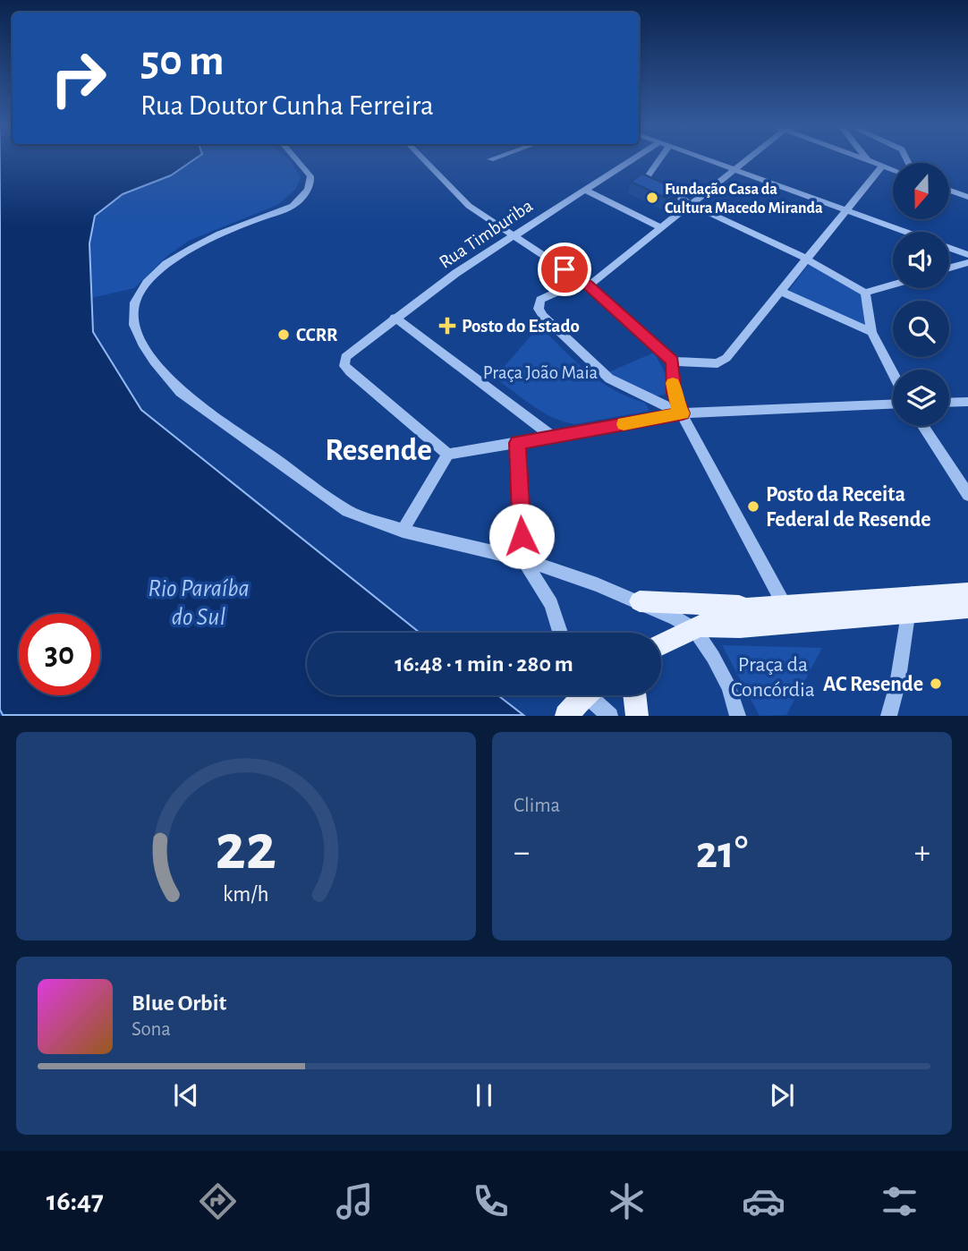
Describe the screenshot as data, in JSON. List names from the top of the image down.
{
  "streets": {
    "street": ["Rua Timburiba"]
  },
  "districts": ["Resende"],
  "water": ["Rio Paraíba do Sul"],
  "parks": ["Praça João Maia", "Praça da Concórdia"],
  "places": {
    "other": [
      "Fundação Casa da Cultura Macedo Miranda",
      "CCRR",
      "Posto da Receita Federal de Resende",
      "AC Resende"
    ],
    "health": ["Posto do Estado"]
  },
  "north": "bottom",
  "page": {
    "turn": ["50 m", "Rua Doutor Cunha Ferreira"],
    "limit": "30",
    "trip": "16:48 · 1 min · 280 m",
    "tile": "Clima",
    "heat": ["−", "21°", "+"],
    "song": ["Blue Orbit", "Sona"],
    "tabs": "16:47",
    "gauge": ["22", "km/h"]
  }
}
